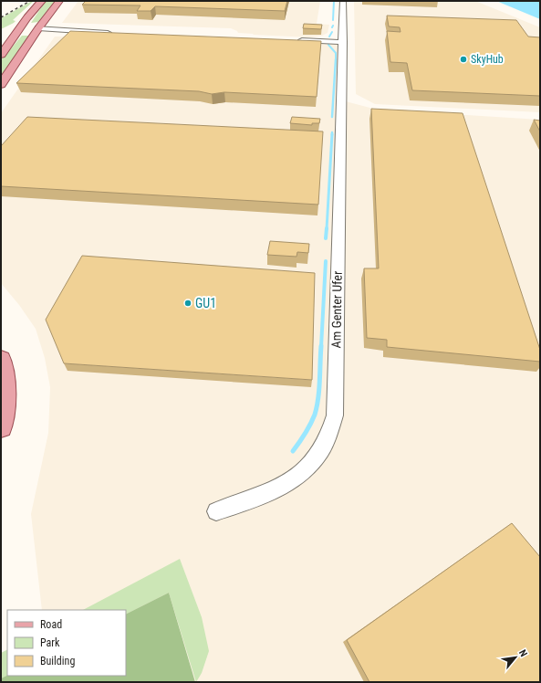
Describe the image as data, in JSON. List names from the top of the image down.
{
  "streets": {
    "street": ["Am Genter Ufer"]
  },
  "places": ["SkyHub", "GU1"],
  "legend": ["Road", "Park", "Building"],
  "north": "top right"
}
